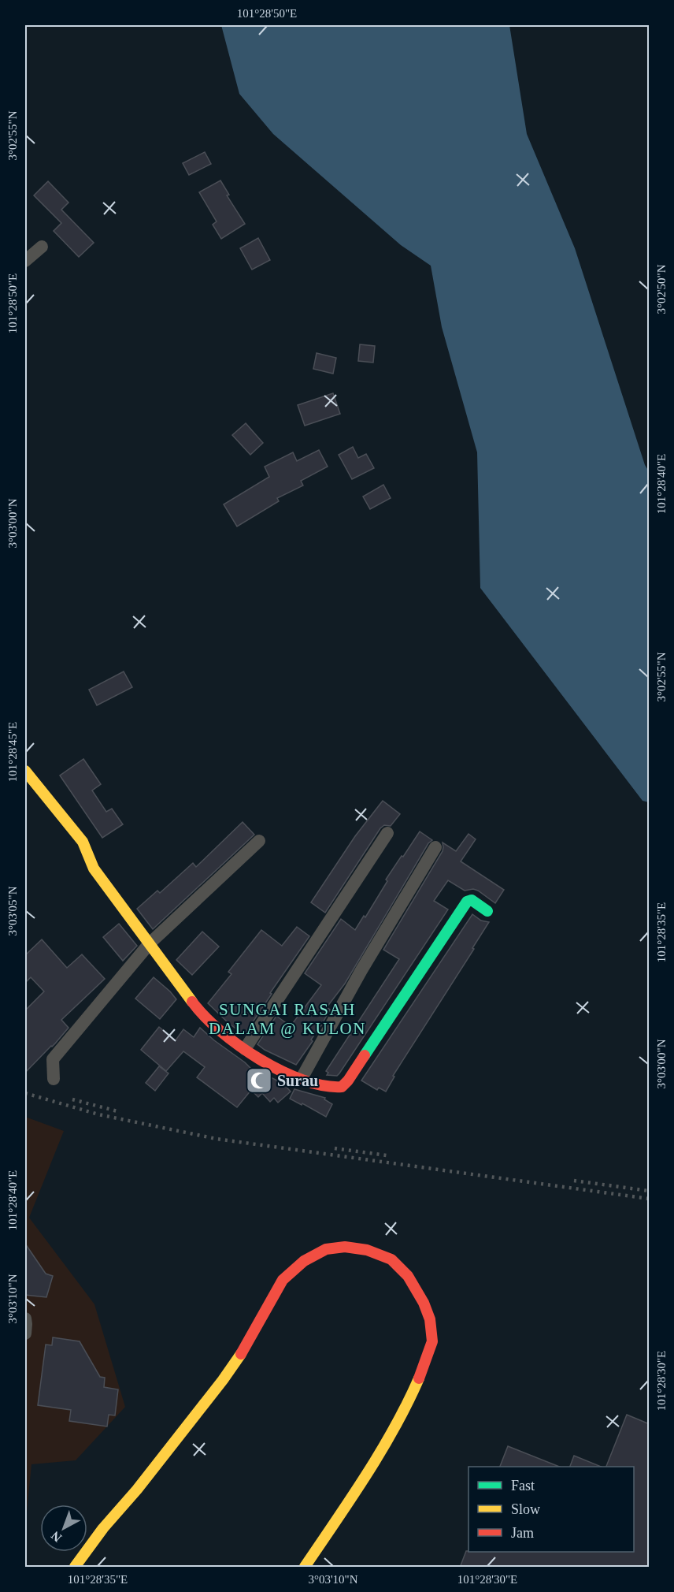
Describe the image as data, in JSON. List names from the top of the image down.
{
  "districts": ["SUNGAI RASAH DALAM @ KULON"],
  "places": {
    "mosque": ["Surau"]
  },
  "legend": ["Fast", "Slow", "Jam"],
  "north": "bottom left",
  "coordinates": [
    "101°28'50\"E",
    "3°02'55\"N",
    "3°02'50\"N",
    "101°28'40\"E",
    "3°03'00\"N",
    "101°28'45\"E",
    "3°03'05\"N",
    "101°28'35\"E",
    "3°03'10\"N",
    "101°28'30\"E"
  ]
}
